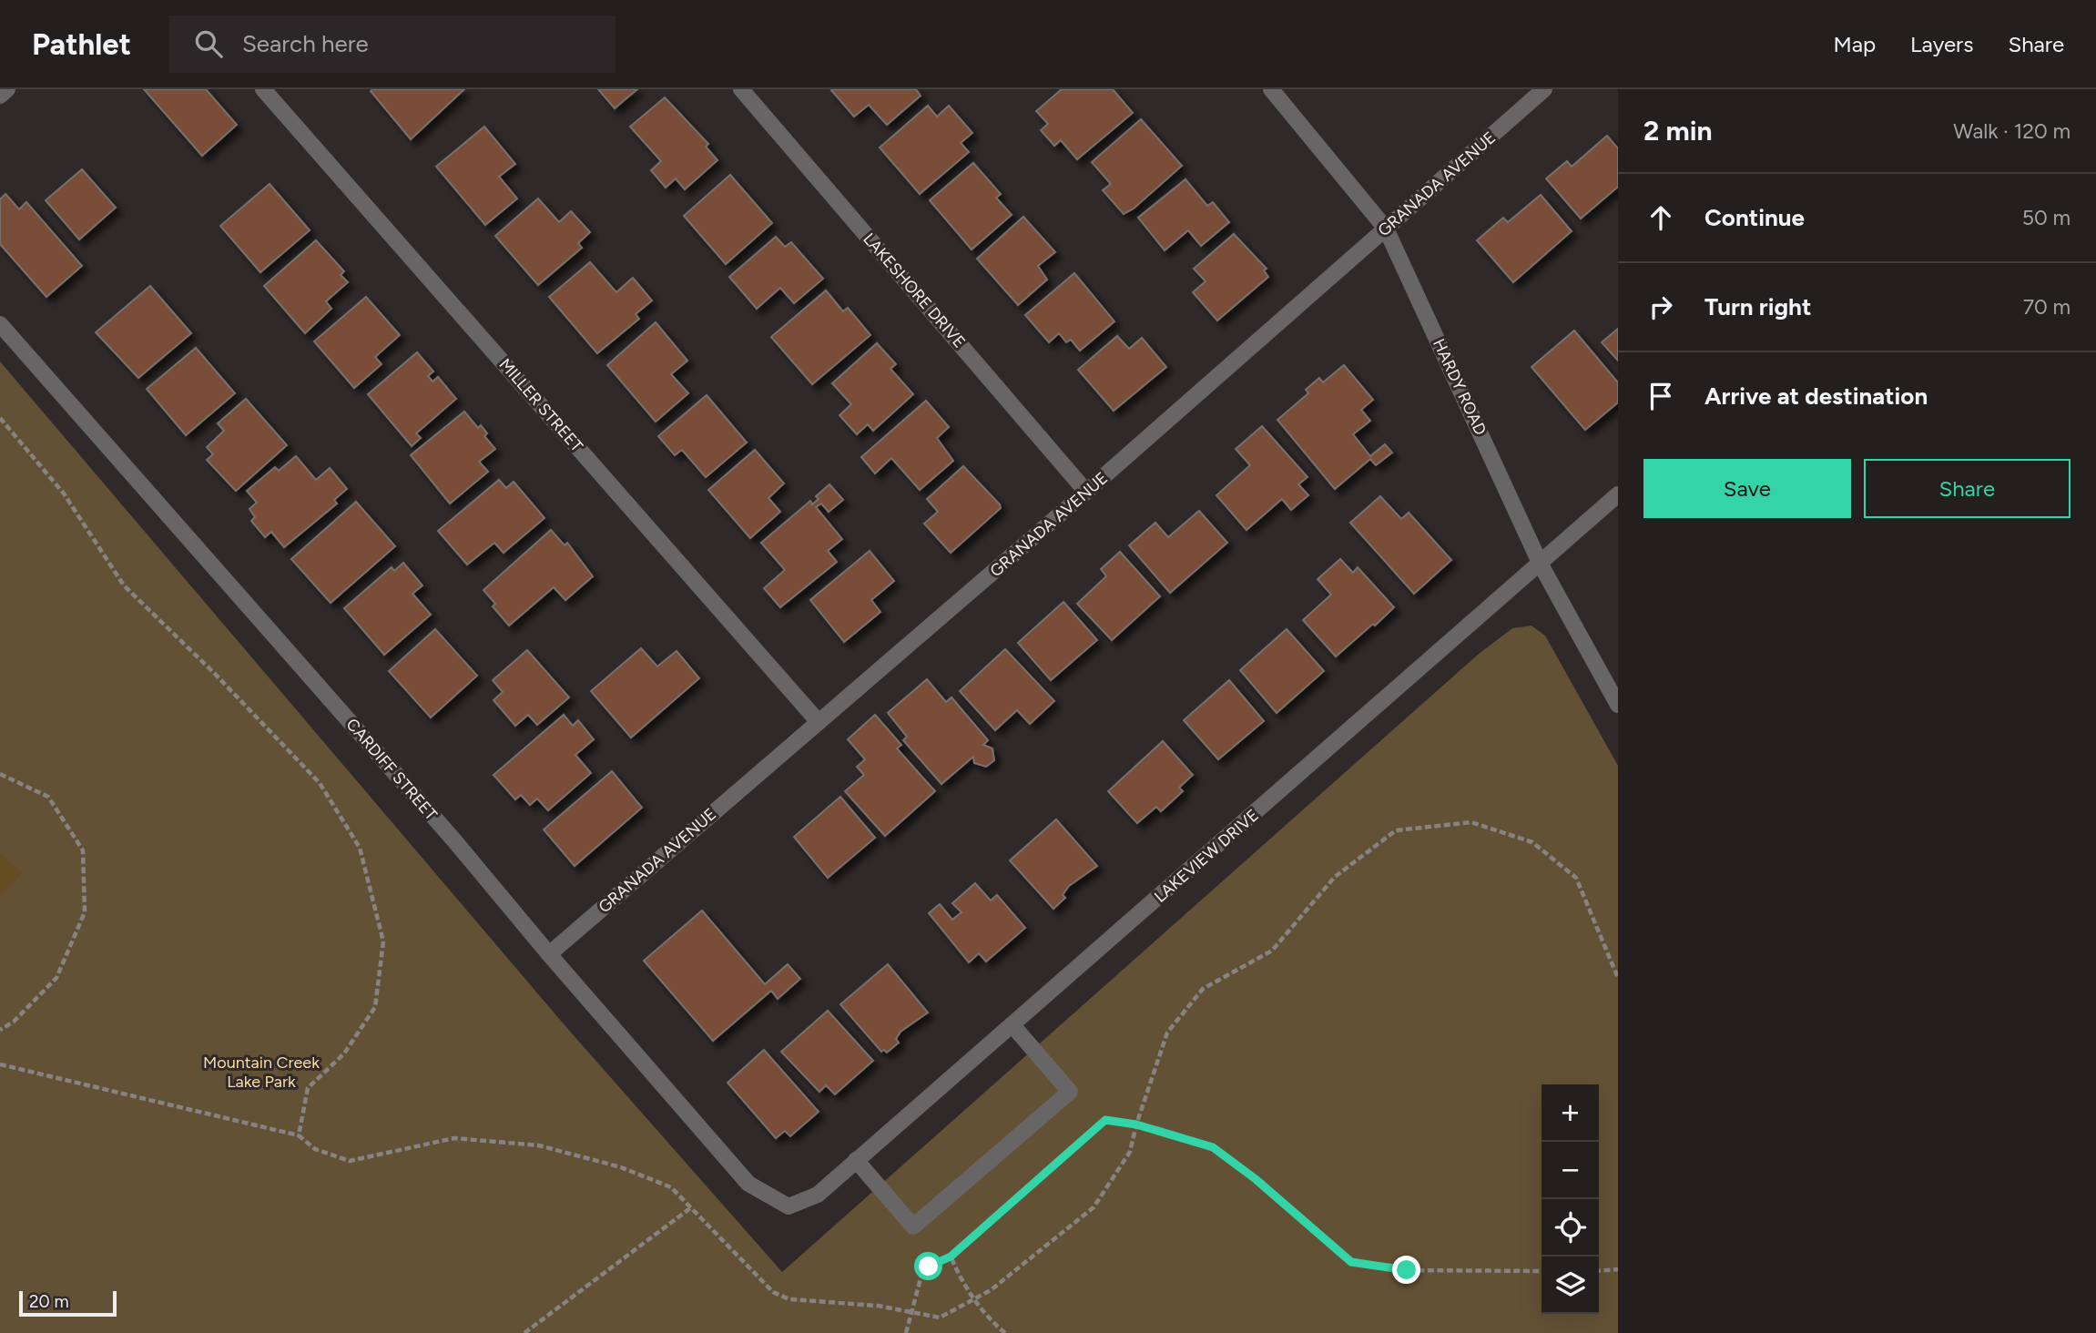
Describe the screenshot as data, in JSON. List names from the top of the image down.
{
  "streets": {
    "street": [
      "GRANADA AVENUE",
      "LAKESHORE DRIVE",
      "HARDY ROAD",
      "MILLER STREET",
      "CARDIFF STREET",
      "LAKEVIEW DRIVE"
    ]
  },
  "crossings": [
    ["GRANADA AVENUE", "LAKESHORE DRIVE"],
    ["GRANADA AVENUE", "HARDY ROAD"],
    ["GRANADA AVENUE", "MILLER STREET"],
    ["GRANADA AVENUE", "CARDIFF STREET"],
    ["HARDY ROAD", "LAKEVIEW DRIVE"],
    ["CARDIFF STREET", "LAKEVIEW DRIVE"]
  ],
  "parks": ["Mountain Creek Lake Park"],
  "scale_bar": "20 m",
  "page": {
    "header": "Pathlet",
    "search": "Search here",
    "nav": ["Map", "Layers", "Share"],
    "heading": ["2 min", "Walk · 120 m"],
    "list": [
      ["Continue", "50 m"],
      ["Turn right", "70 m"],
      "Arrive at destination"
    ],
    "buttons": ["Save", "Share"],
    "map_buttons": ["+", "−"],
    "scale": "20 m"
  }
}
